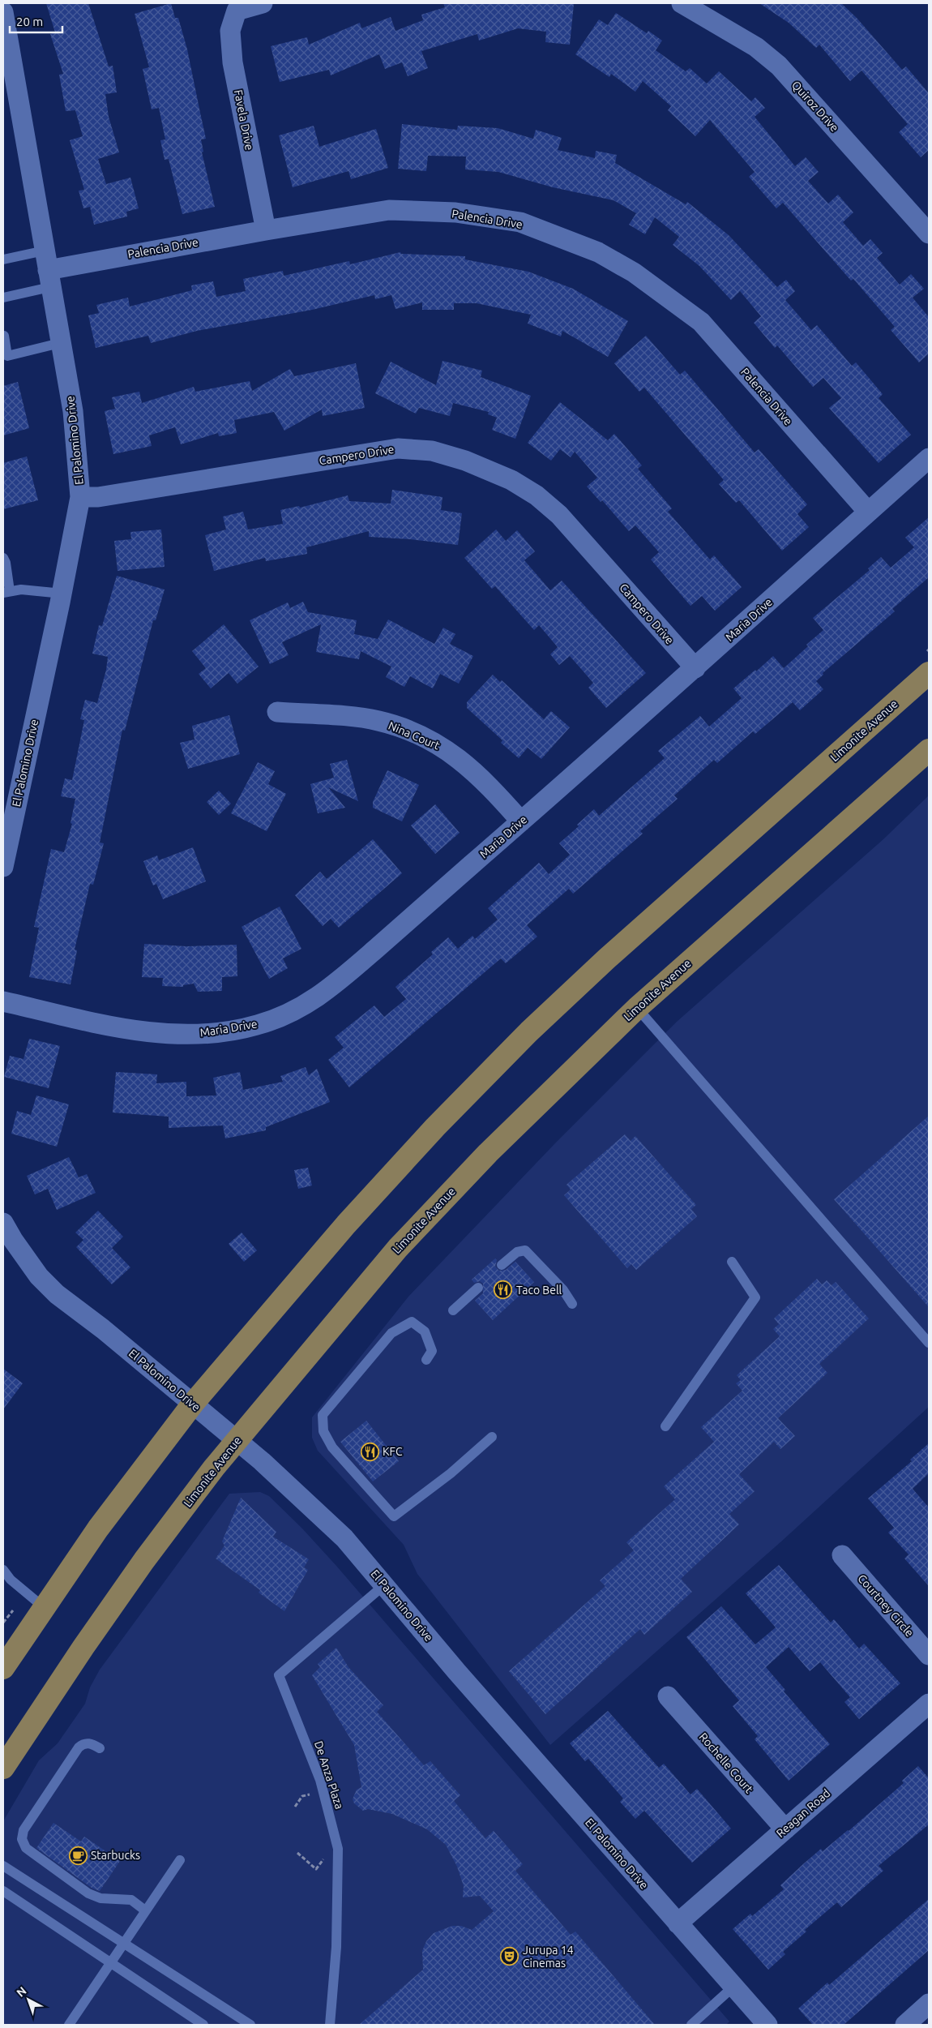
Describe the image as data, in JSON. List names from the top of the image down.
{
  "streets": {
    "main road": ["Limonite Avenue"],
    "street": [
      "Quiroz Drive",
      "Favela Drive",
      "Palencia Drive",
      "El Palomino Drive",
      "Campero Drive",
      "Maria Drive",
      "Nina Court",
      "Courtney Circle",
      "Rochelle Court",
      "Reagan Road"
    ],
    "lane": ["De Anza Plaza"]
  },
  "crossings": [
    ["Favela Drive", "Palencia Drive"],
    ["Palencia Drive", "El Palomino Drive"],
    ["Palencia Drive", "Maria Drive"],
    ["El Palomino Drive", "Campero Drive"],
    ["El Palomino Drive", "Limonite Avenue"],
    ["El Palomino Drive", "De Anza Plaza"],
    ["El Palomino Drive", "Reagan Road"],
    ["Campero Drive", "Maria Drive"],
    ["Maria Drive", "Nina Court"],
    ["Rochelle Court", "Reagan Road"]
  ],
  "places": {
    "restaurant": ["Taco Bell", "KFC"],
    "cafe": ["Starbucks"],
    "theatre": ["Jurupa 14 Cinemas"]
  },
  "scale_bar": "20 m",
  "north": "top left"
}
